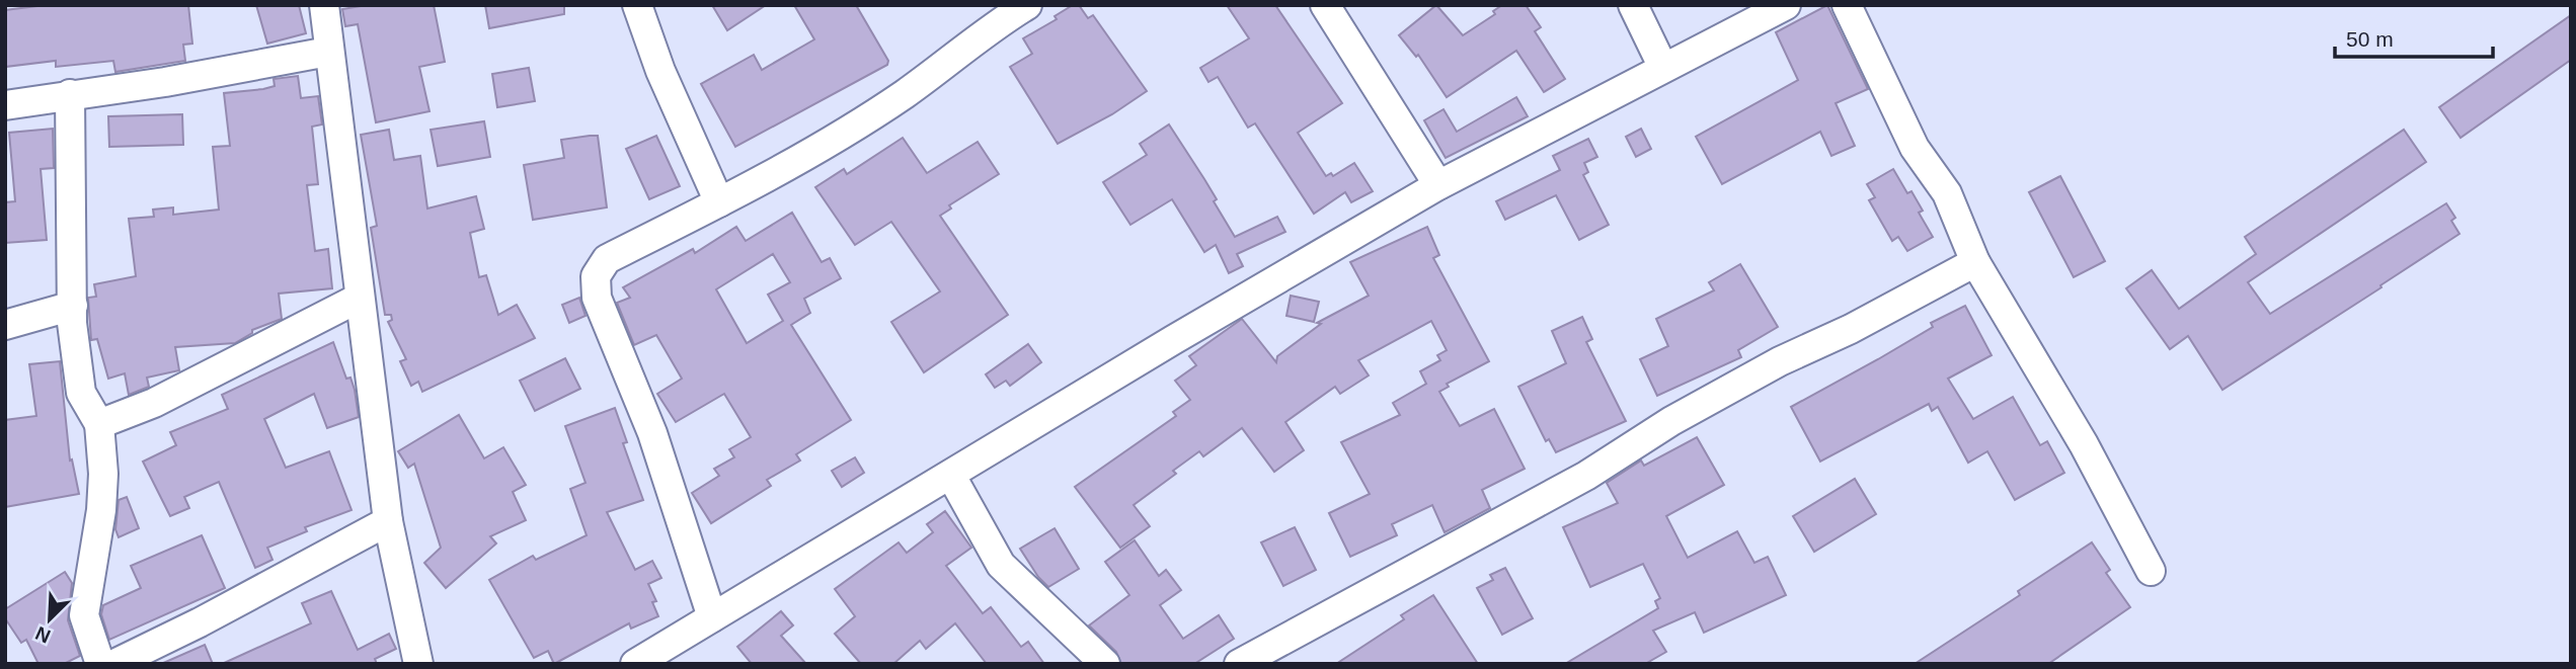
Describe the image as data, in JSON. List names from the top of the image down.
{
  "scale_bar": "50 m",
  "north": "bottom left"
}
